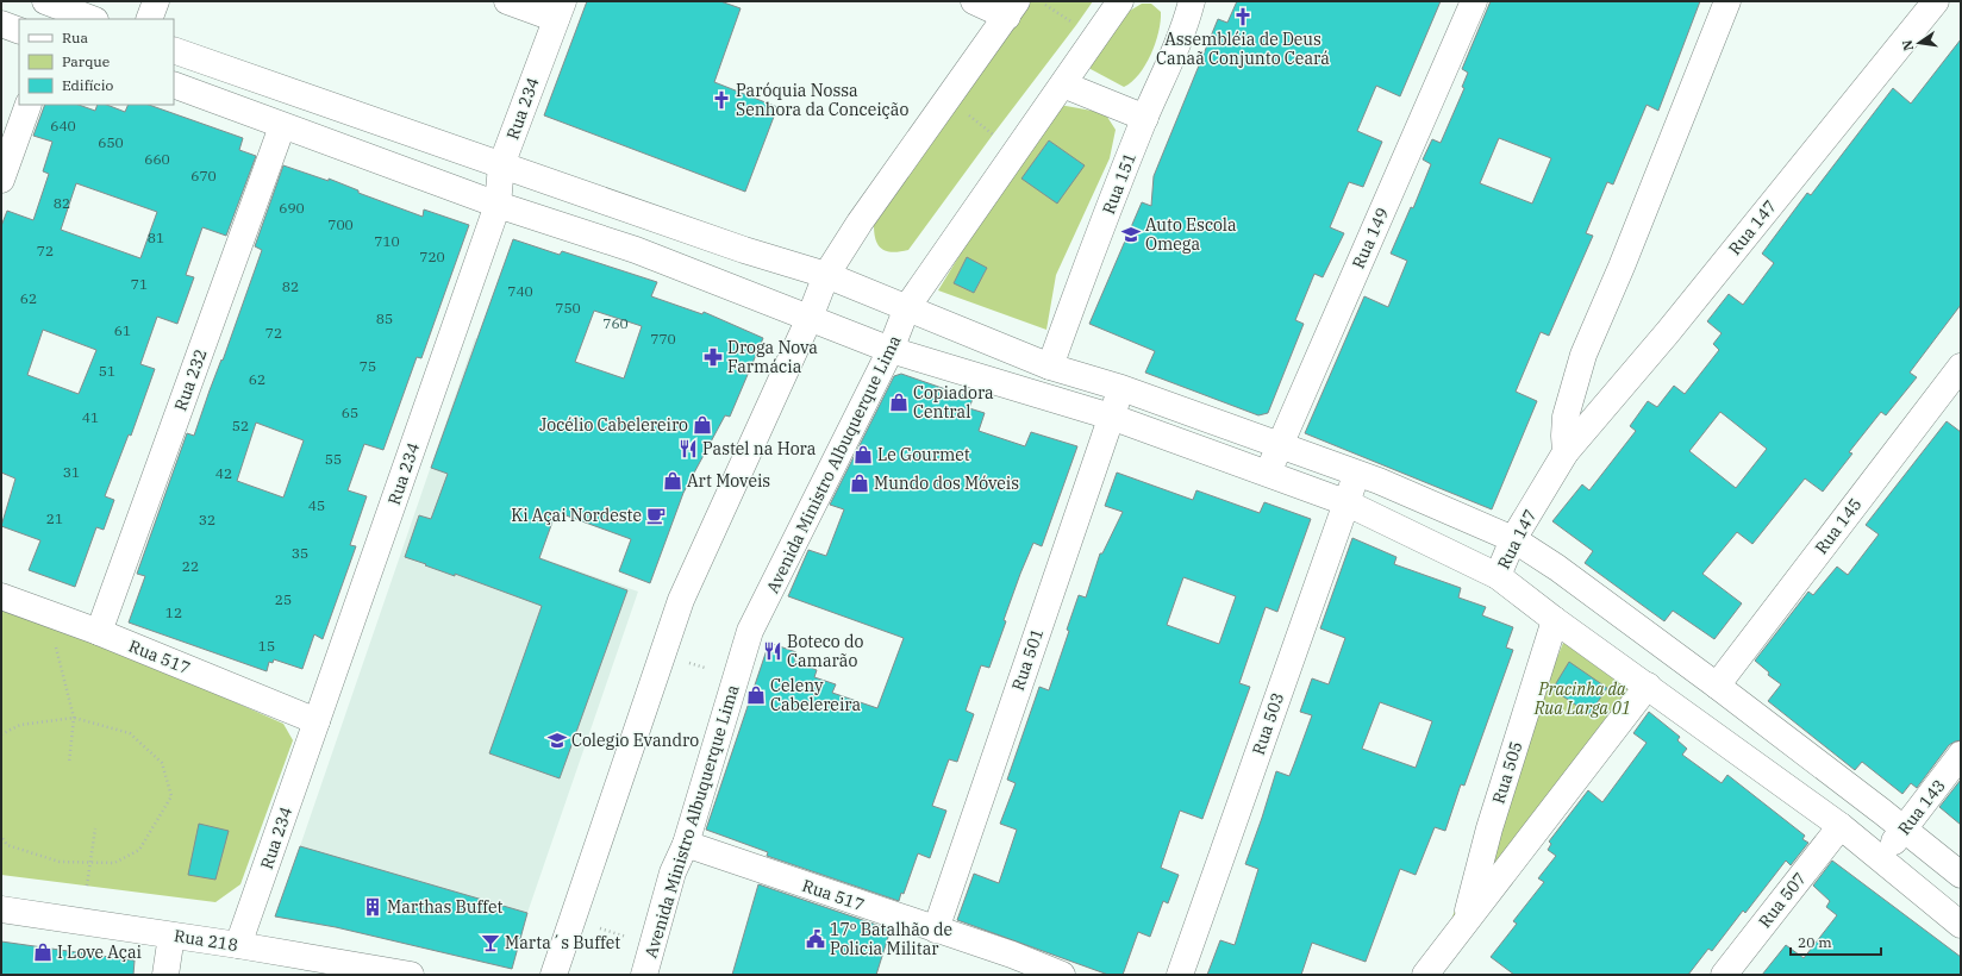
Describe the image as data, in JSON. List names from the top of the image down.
{
  "streets": {
    "street": [
      "Rua 234",
      "Rua 151",
      "Rua 147",
      "Rua 149",
      "Rua 232",
      "Avenida Ministro Albuquerque Lima",
      "Rua 145",
      "Rua 517",
      "Rua 501",
      "Rua 503",
      "Rua 505",
      "Rua 143",
      "Rua 507",
      "Rua 218"
    ]
  },
  "crossings": [
    ["Rua 234", "Rua 517"],
    ["Rua 234", "Rua 218"],
    ["Rua 232", "Rua 517"],
    ["Avenida Ministro Albuquerque Lima", "Rua 517"],
    ["Rua 517", "Rua 501"]
  ],
  "parks": ["Pracinha da Rua Larga 01"],
  "places": {
    "church": ["Assembléia de Deus Canaã Conjunto Ceará", "Paróquia Nossa Senhora da Conceição"],
    "school or university": ["Auto Escola Omega", "Colegio Evandro"],
    "pharmacy": ["Droga Nova Farmácia"],
    "shop": [
      "Copiadora Central",
      "Jocélio Cabelereiro",
      "Le Gourmet",
      "Art Moveis",
      "Mundo dos Móveis",
      "Celeny Cabelereira",
      "I Love Açai"
    ],
    "restaurant": ["Pastel na Hora", "Boteco do Camarão"],
    "cafe": ["Ki Açai Nordeste"],
    "building": ["Marthas Buffet"],
    "public building": ["17º Batalhão de Policia Militar"],
    "bar": ["Marta´s Buffet"]
  },
  "house_numbers": [
    "640",
    "650",
    "660",
    "670",
    "82",
    "690",
    "700",
    "81",
    "710",
    "72",
    "720",
    "71",
    "82",
    "740",
    "62",
    "750",
    "85",
    "760",
    "61",
    "72",
    "770",
    "75",
    "51",
    "62",
    "65",
    "41",
    "52",
    "55",
    "31",
    "42",
    "45",
    "21",
    "32",
    "35",
    "22",
    "25",
    "12",
    "15"
  ],
  "legend": ["Rua", "Parque", "Edifício"],
  "scale_bar": "20 m",
  "north": "left"
}
